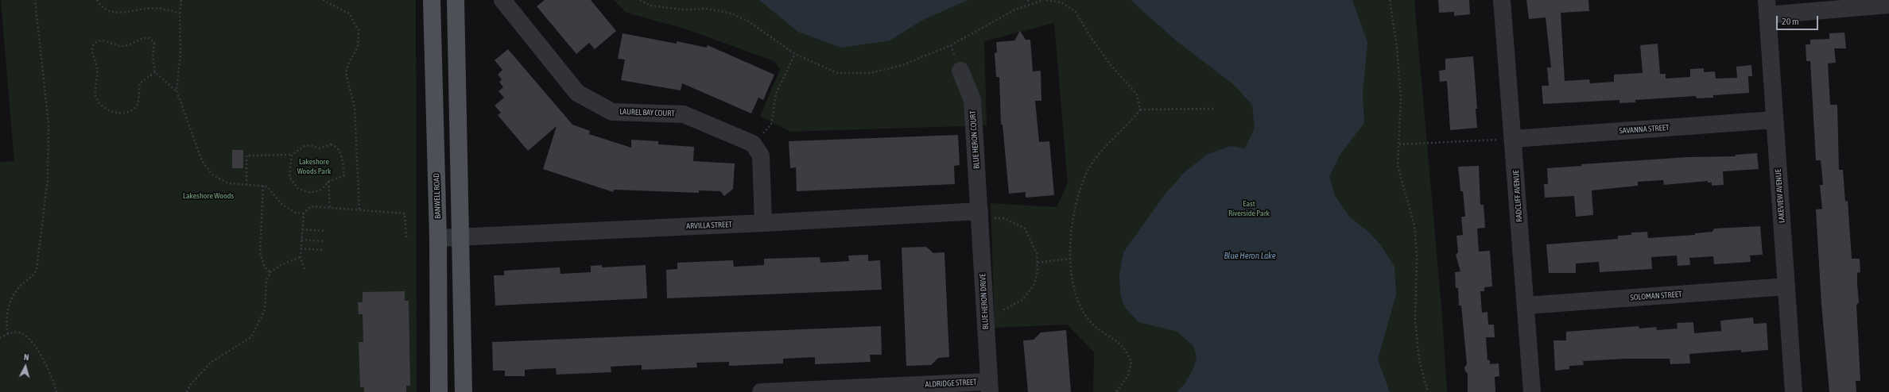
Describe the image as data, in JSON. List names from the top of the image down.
{
  "streets": {
    "main road": ["BANWELL ROAD"],
    "street": [
      "LAUREL BAY COURT",
      "SAVANNA STREET",
      "BLUE HERON COURT",
      "RADCLIFF AVENUE",
      "LAKEVIEW AVENUE",
      "ARVILLA STREET",
      "SOLOMAN STREET",
      "BLUE HERON DRIVE",
      "ALDRIDGE STREET"
    ]
  },
  "crossings": [
    ["SAVANNA STREET", "RADCLIFF AVENUE"],
    ["SAVANNA STREET", "LAKEVIEW AVENUE"],
    ["BLUE HERON COURT", "ARVILLA STREET"],
    ["BLUE HERON COURT", "BLUE HERON DRIVE"],
    ["BANWELL ROAD", "ARVILLA STREET"],
    ["RADCLIFF AVENUE", "SOLOMAN STREET"],
    ["LAKEVIEW AVENUE", "SOLOMAN STREET"],
    ["ARVILLA STREET", "BLUE HERON DRIVE"],
    ["BLUE HERON DRIVE", "ALDRIDGE STREET"]
  ],
  "water": ["Blue Heron Lake"],
  "parks": ["Lakeshore Woods Park", "Lakeshore Woods", "East Riverside Park"],
  "scale_bar": "20 m",
  "north": "top"
}
